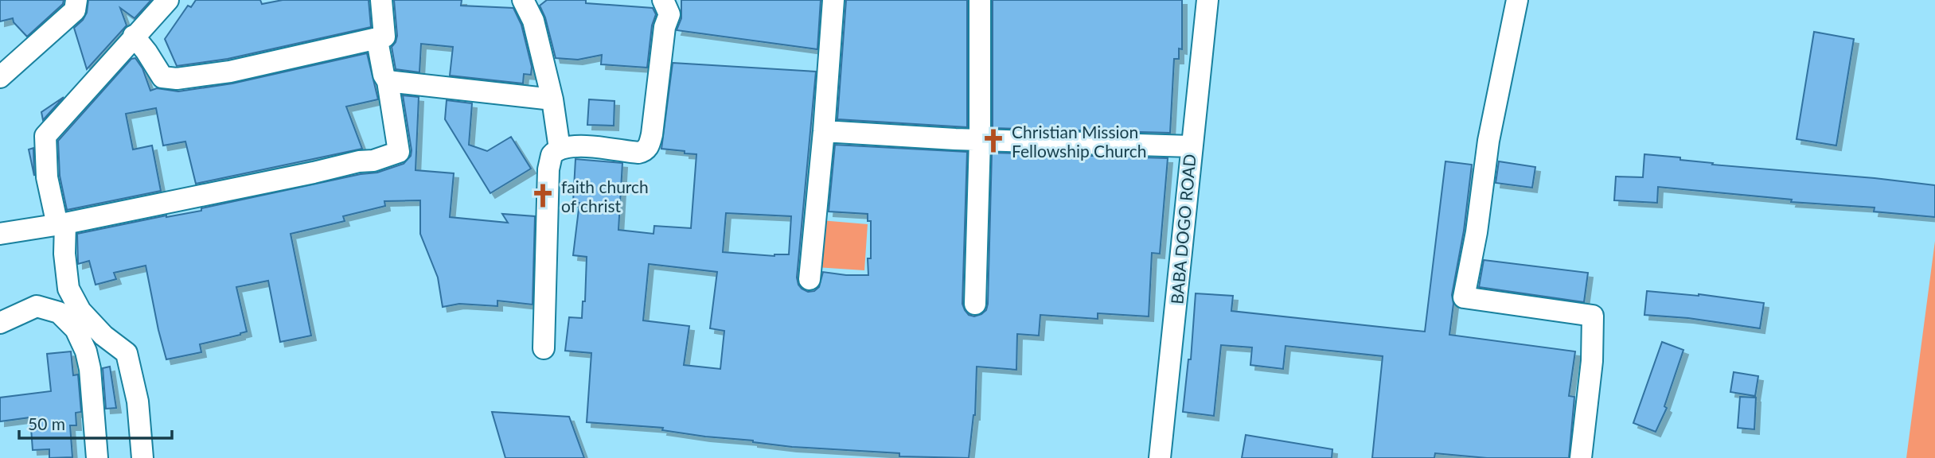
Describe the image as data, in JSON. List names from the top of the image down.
{
  "streets": {
    "street": ["BABA DOGO ROAD"]
  },
  "places": {
    "church": ["Christian Mission Fellowship Church", "faith church of christ"]
  },
  "scale_bar": "50 m"
}
